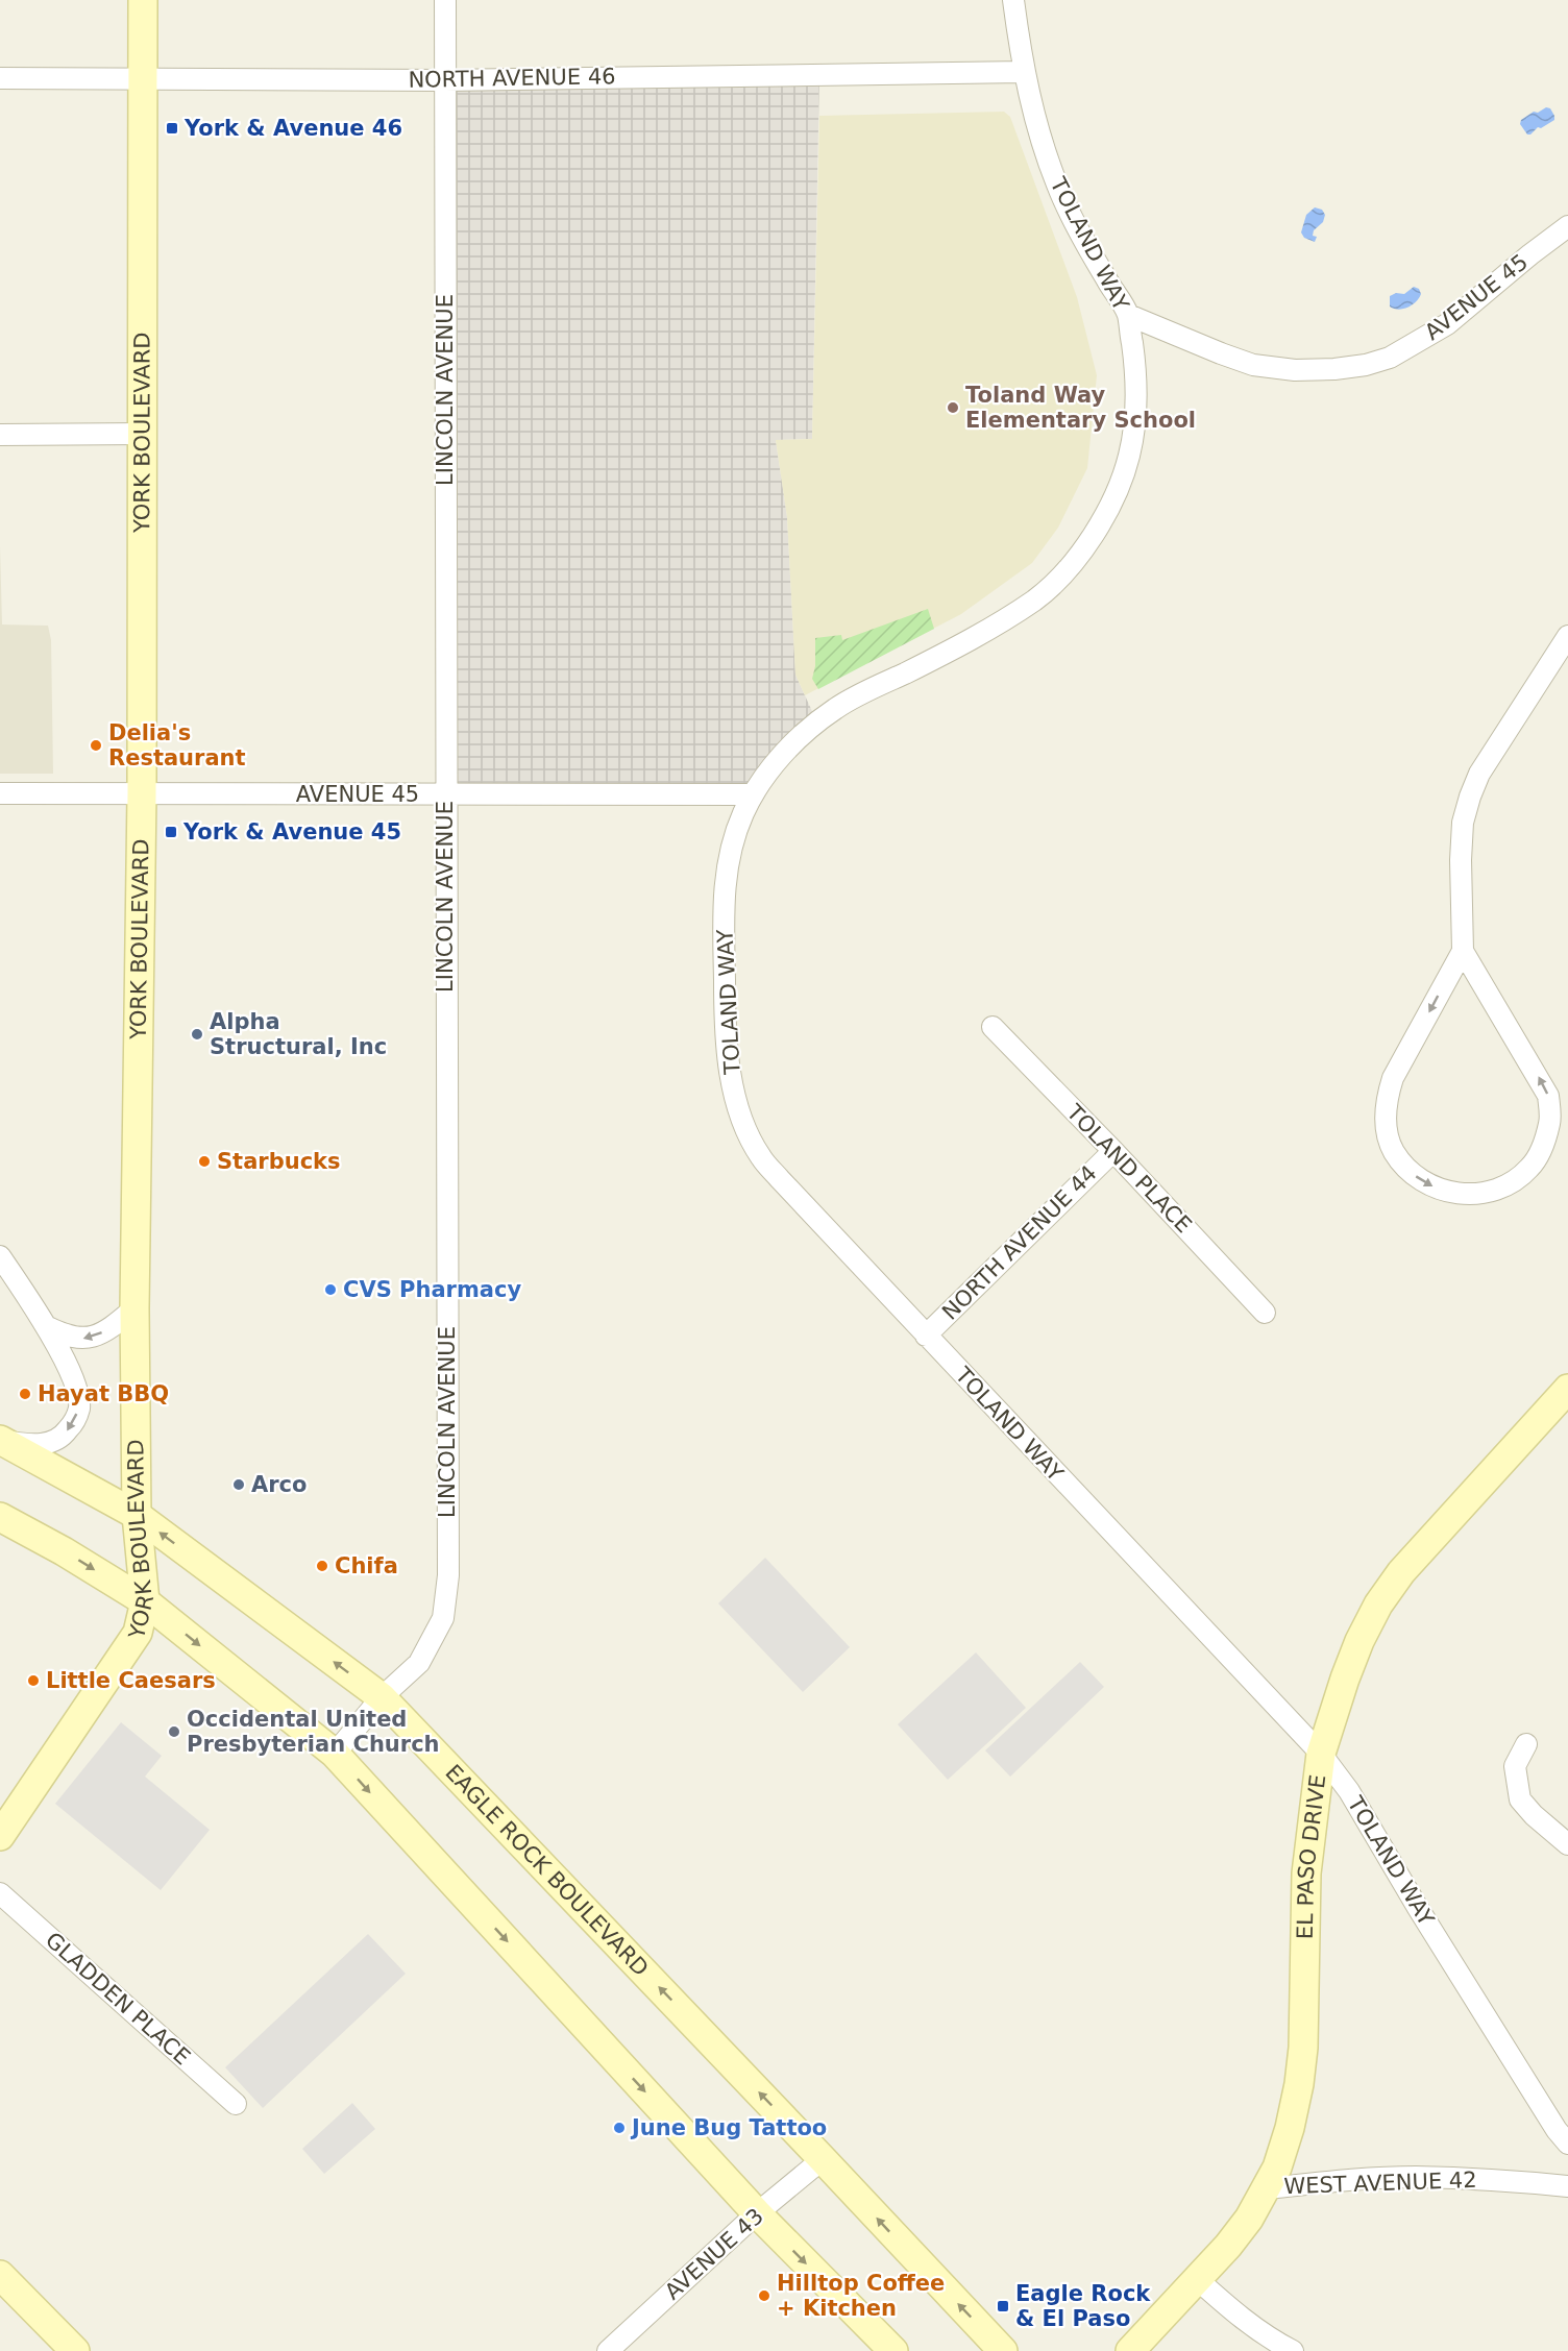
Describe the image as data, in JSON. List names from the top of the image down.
{
  "streets": {
    "main road": ["YORK BOULEVARD", "EL PASO DRIVE", "EAGLE ROCK BOULEVARD"],
    "street": [
      "NORTH AVENUE 46",
      "TOLAND WAY",
      "AVENUE 45",
      "LINCOLN AVENUE",
      "TOLAND PLACE",
      "NORTH AVENUE 44",
      "GLADDEN PLACE",
      "WEST AVENUE 42",
      "AVENUE 43"
    ]
  },
  "crossings": [
    ["NORTH AVENUE 46", "TOLAND WAY"],
    ["NORTH AVENUE 46", "LINCOLN AVENUE"],
    ["NORTH AVENUE 46", "YORK BOULEVARD"],
    ["TOLAND WAY", "AVENUE 45"],
    ["TOLAND WAY", "NORTH AVENUE 44"],
    ["TOLAND WAY", "EL PASO DRIVE"],
    ["AVENUE 45", "LINCOLN AVENUE"],
    ["AVENUE 45", "YORK BOULEVARD"],
    ["LINCOLN AVENUE", "EAGLE ROCK BOULEVARD"],
    ["YORK BOULEVARD", "EAGLE ROCK BOULEVARD"],
    ["TOLAND PLACE", "NORTH AVENUE 44"],
    ["EL PASO DRIVE", "WEST AVENUE 42"],
    ["EAGLE ROCK BOULEVARD", "AVENUE 43"]
  ],
  "places": {
    "transit": ["York & Avenue 46", "York & Avenue 45", "Eagle Rock & El Paso"],
    "other": [
      "Toland Way Elementary School",
      "Delia's Restaurant",
      "Alpha Structural, Inc",
      "Starbucks",
      "CVS Pharmacy",
      "Hayat BBQ",
      "Arco",
      "Chifa",
      "Little Caesars",
      "Occidental United Presbyterian Church",
      "June Bug Tattoo",
      "Hilltop Coffee + Kitchen"
    ]
  }
}
